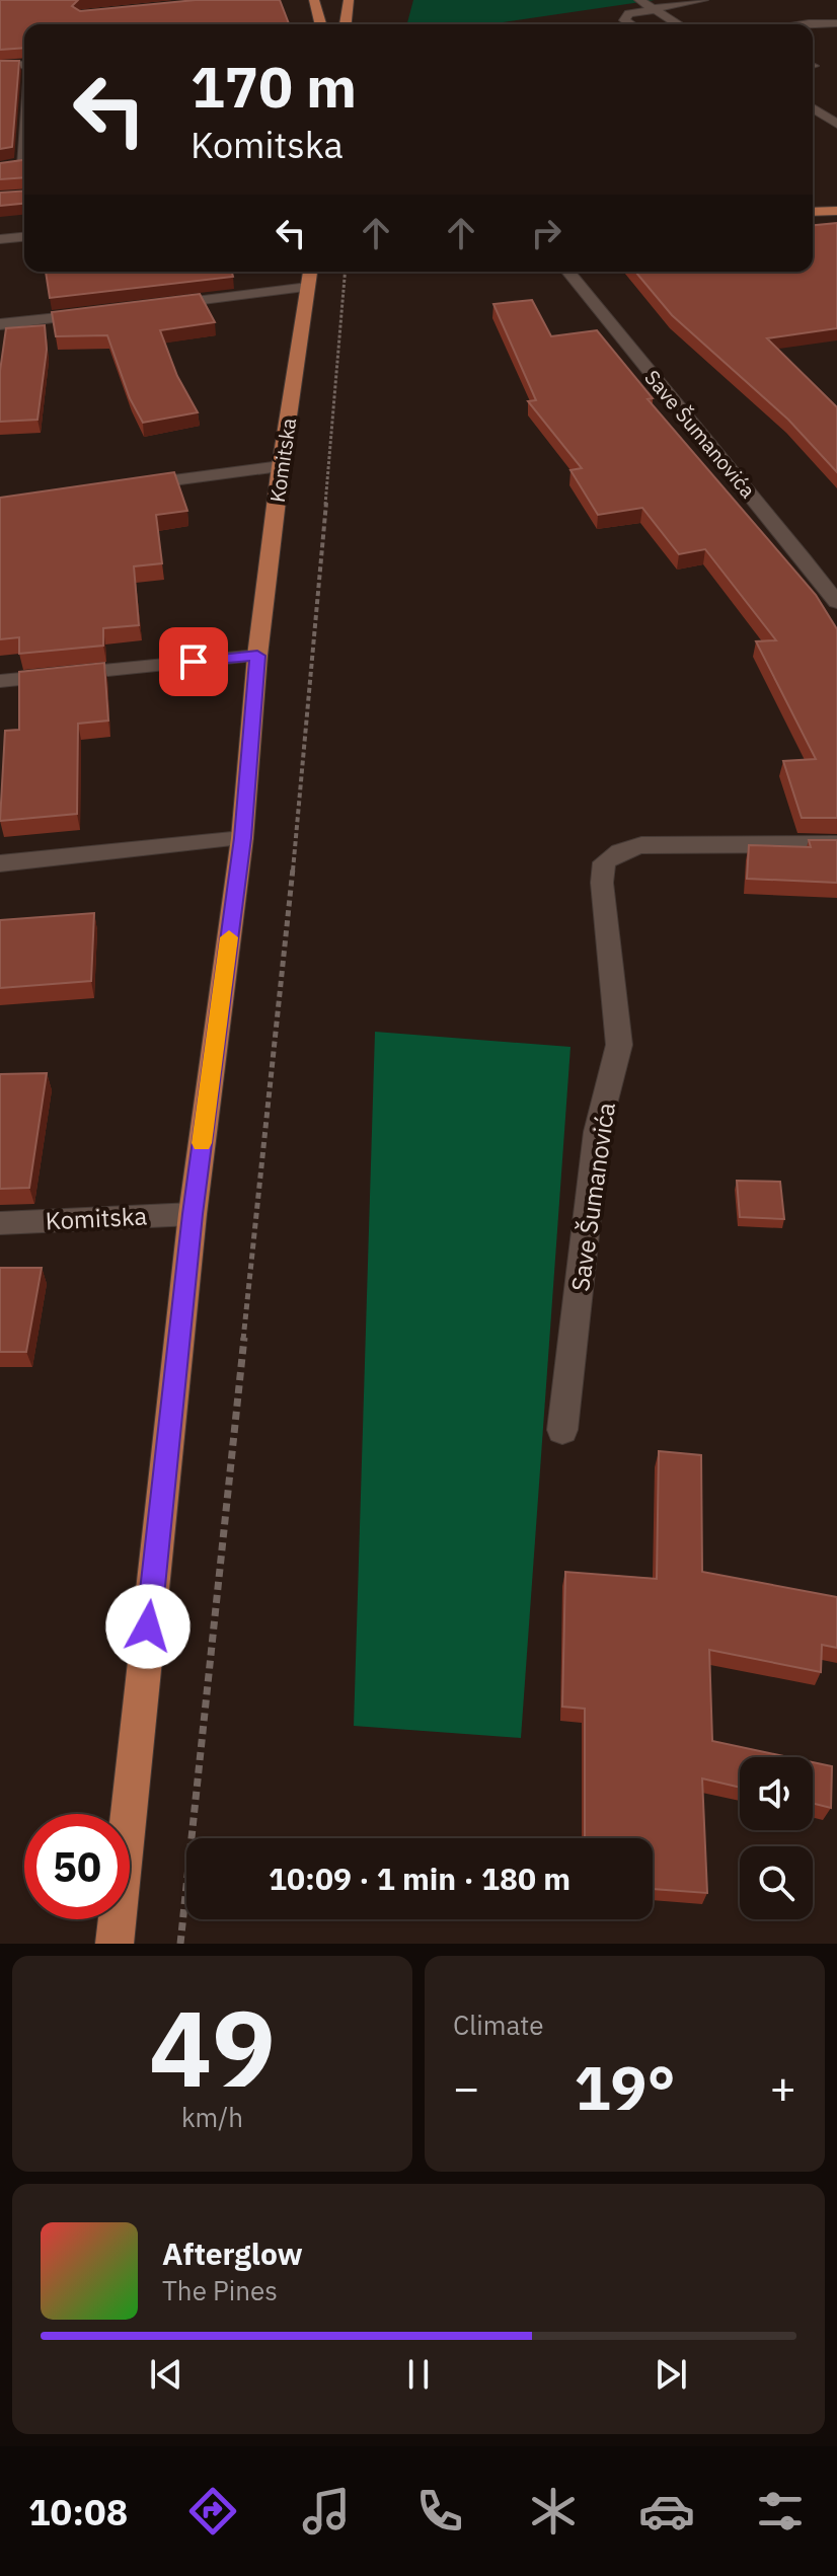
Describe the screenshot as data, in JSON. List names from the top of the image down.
{
  "streets": {
    "main road": ["Komitska"],
    "street": ["Save Šumanovića"]
  },
  "page": {
    "turn": ["170 m", "Komitska"],
    "limit": "50",
    "trip": "10:09 · 1 min · 180 m",
    "tile": [
      ["49", "km/h"],
      "Climate"
    ],
    "heat": ["−", "19°", "+"],
    "song": ["Afterglow", "The Pines"],
    "tabs": "10:08"
  }
}
